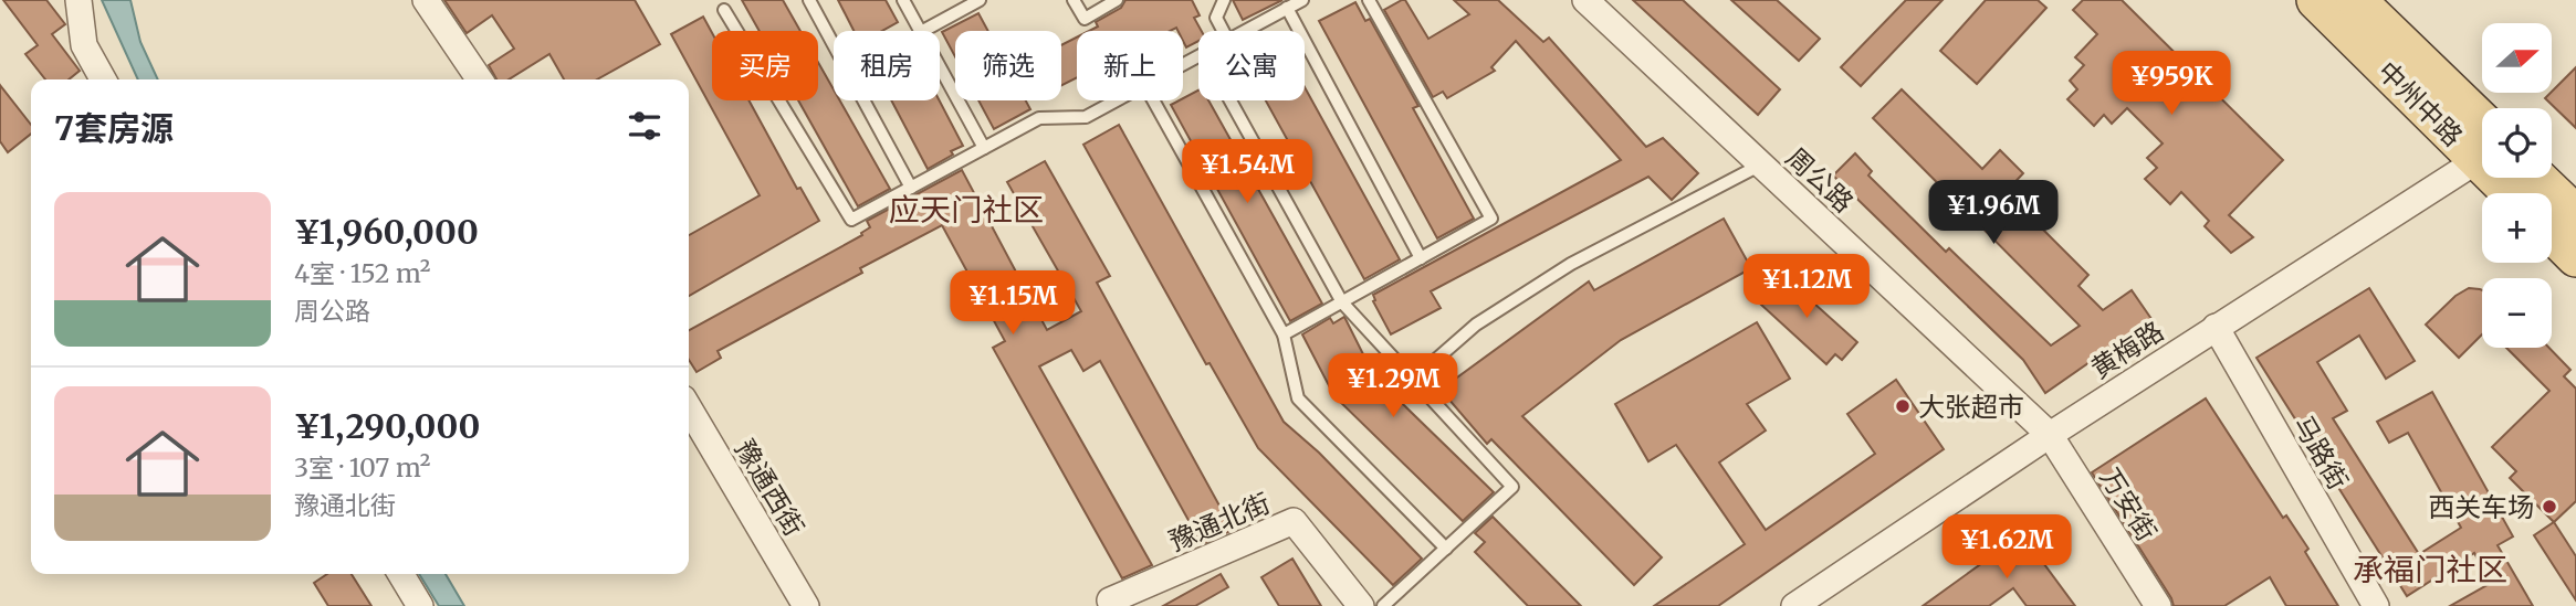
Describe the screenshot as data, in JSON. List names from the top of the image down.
{
  "streets": {
    "main road": ["中州中路"],
    "street": [
      "周公路",
      "黄梅路",
      "马路街",
      "豫通西街",
      "万安街",
      "豫通北街"
    ]
  },
  "crossings": [
    ["周公路", "黄梅路"],
    ["周公路", "万安街"],
    ["黄梅路", "马路街"],
    ["黄梅路", "万安街"]
  ],
  "districts": ["应天门社区", "承福门社区"],
  "places": ["大张超市", "西关车场"],
  "north": "right",
  "page": {
    "map_buttons": ["+", "−"],
    "chip": [
      "买房",
      "租房",
      "筛选",
      "新上",
      "公寓"
    ],
    "price": [
      "¥959K",
      "¥1.54M",
      "¥1.96M",
      "¥1.12M",
      "¥1.15M",
      "¥1.29M",
      "¥1.62M"
    ],
    "heading": "7套房源",
    "list": [
      {
        "name": "¥1,960,000",
        "note": "4室 · 152 m² · 周公路"
      },
      {
        "name": "¥1,290,000",
        "note": "3室 · 107 m² · 豫通北街"
      }
    ]
  }
}
